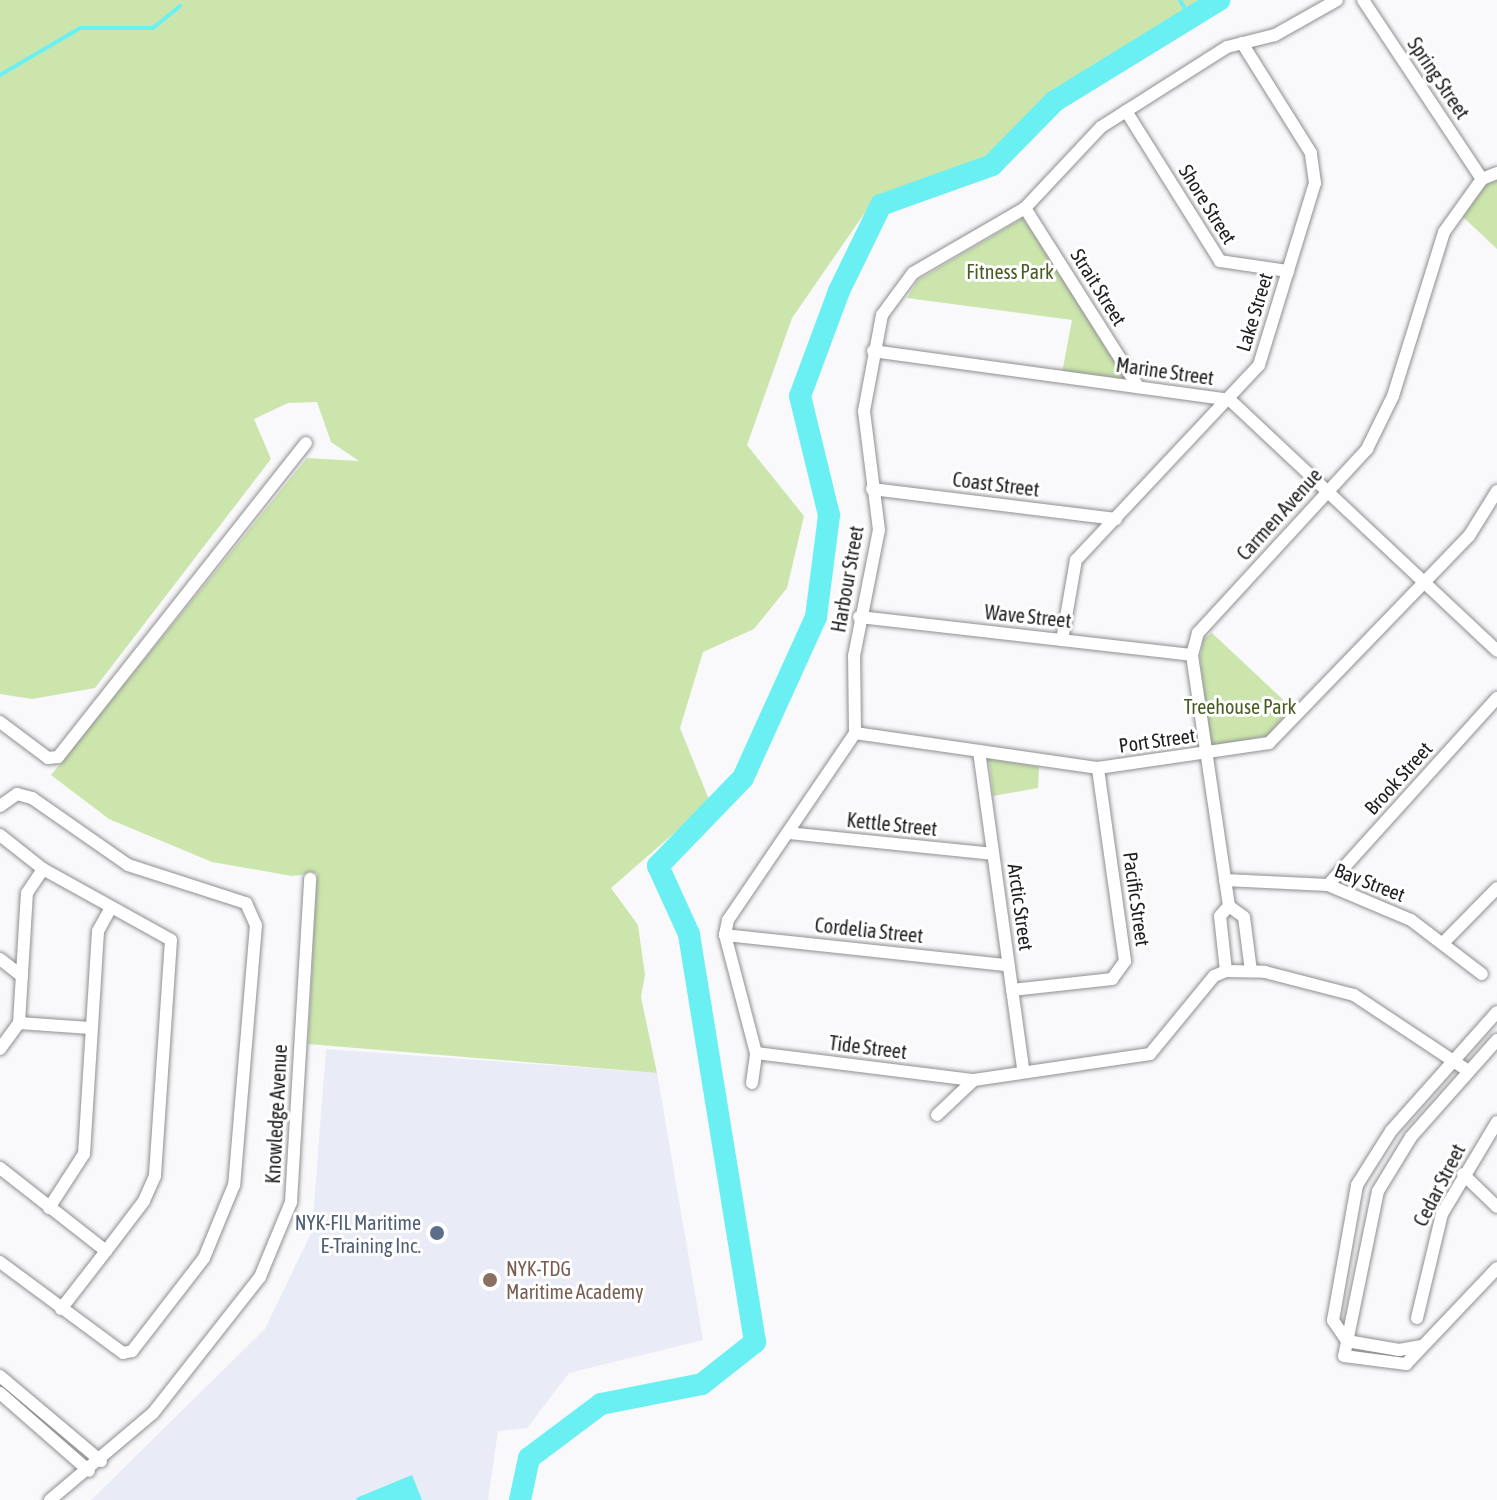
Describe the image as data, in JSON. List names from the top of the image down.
{
  "streets": {
    "street": [
      "Spring Street",
      "Shore Street",
      "Strait Street",
      "Lake Street",
      "Marine Street",
      "Coast Street",
      "Carmen Avenue",
      "Harbour Street",
      "Wave Street",
      "Port Street",
      "Brook Street",
      "Kettle Street",
      "Bay Street",
      "Pacific Street",
      "Arctic Street",
      "Cordelia Street",
      "Tide Street",
      "Knowledge Avenue",
      "Cedar Street"
    ]
  },
  "crossings": [
    ["Spring Street", "Carmen Avenue"],
    ["Shore Street", "Lake Street"],
    ["Shore Street", "Harbour Street"],
    ["Strait Street", "Marine Street"],
    ["Strait Street", "Harbour Street"],
    ["Lake Street", "Marine Street"],
    ["Lake Street", "Coast Street"],
    ["Lake Street", "Harbour Street"],
    ["Lake Street", "Wave Street"],
    ["Marine Street", "Carmen Avenue"],
    ["Marine Street", "Harbour Street"],
    ["Marine Street", "Port Street"],
    ["Coast Street", "Harbour Street"],
    ["Carmen Avenue", "Wave Street"],
    ["Harbour Street", "Wave Street"],
    ["Harbour Street", "Port Street"],
    ["Port Street", "Pacific Street"],
    ["Port Street", "Arctic Street"],
    ["Brook Street", "Bay Street"],
    ["Kettle Street", "Arctic Street"],
    ["Pacific Street", "Arctic Street"],
    ["Arctic Street", "Cordelia Street"]
  ],
  "parks": ["Fitness Park", "Treehouse Park"],
  "places": ["NYK-FIL Maritime E-Training Inc.", "NYK-TDG Maritime Academy"]
}
